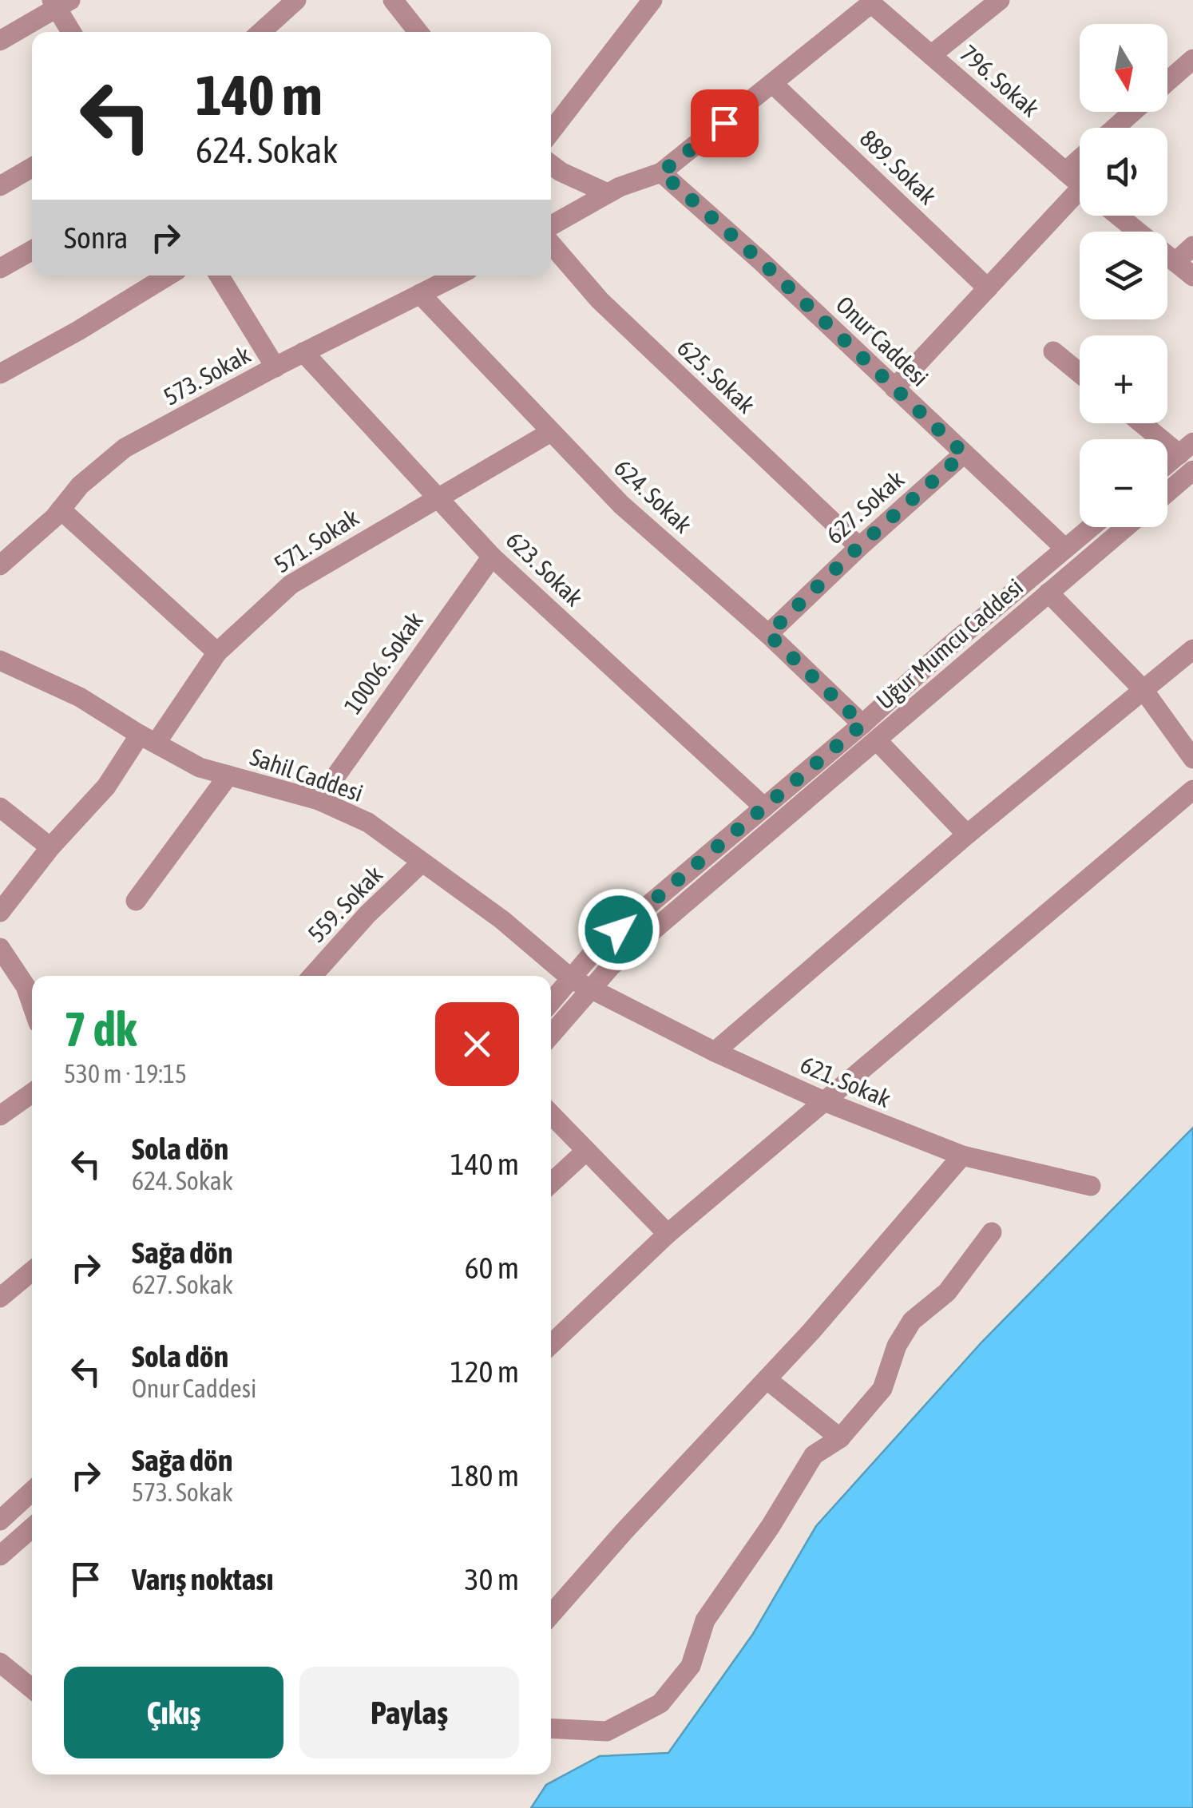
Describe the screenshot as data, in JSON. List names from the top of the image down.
{
  "streets": {
    "street": [
      "796. Sokak",
      "889. Sokak",
      "Onur Caddesi",
      "573. Sokak",
      "625. Sokak",
      "624. Sokak",
      "627. Sokak",
      "571. Sokak",
      "623. Sokak",
      "Uğur Mumcu Caddesi",
      "10006. Sokak",
      "Sahil Caddesi",
      "559. Sokak",
      "621. Sokak"
    ]
  },
  "crossings": [
    ["796. Sokak", "889. Sokak"],
    ["Onur Caddesi", "627. Sokak"],
    ["Onur Caddesi", "Uğur Mumcu Caddesi"],
    ["573. Sokak", "624. Sokak"],
    ["573. Sokak", "623. Sokak"],
    ["625. Sokak", "627. Sokak"],
    ["624. Sokak", "627. Sokak"],
    ["624. Sokak", "571. Sokak"],
    ["624. Sokak", "Uğur Mumcu Caddesi"],
    ["571. Sokak", "623. Sokak"],
    ["571. Sokak", "Sahil Caddesi"],
    ["623. Sokak", "Uğur Mumcu Caddesi"],
    ["623. Sokak", "10006. Sokak"],
    ["Uğur Mumcu Caddesi", "Sahil Caddesi"],
    ["Uğur Mumcu Caddesi", "621. Sokak"],
    ["10006. Sokak", "Sahil Caddesi"],
    ["Sahil Caddesi", "559. Sokak"],
    ["Sahil Caddesi", "621. Sokak"]
  ],
  "north": "bottom",
  "page": {
    "map_buttons": ["+", "−"],
    "turn": ["140 m", "624. Sokak"],
    "then": "Sonra",
    "heading": ["7 dk", "530 m · 19:15"],
    "list": [
      {
        "name": "Sola dön",
        "note": "624. Sokak",
        "value": "140 m"
      },
      {
        "name": "Sağa dön",
        "note": "627. Sokak",
        "value": "60 m"
      },
      {
        "name": "Sola dön",
        "note": "Onur Caddesi",
        "value": "120 m"
      },
      {
        "name": "Sağa dön",
        "note": "573. Sokak",
        "value": "180 m"
      },
      {
        "name": "Varış noktası",
        "value": "30 m"
      }
    ],
    "buttons": ["Çıkış", "Paylaş"]
  }
}
